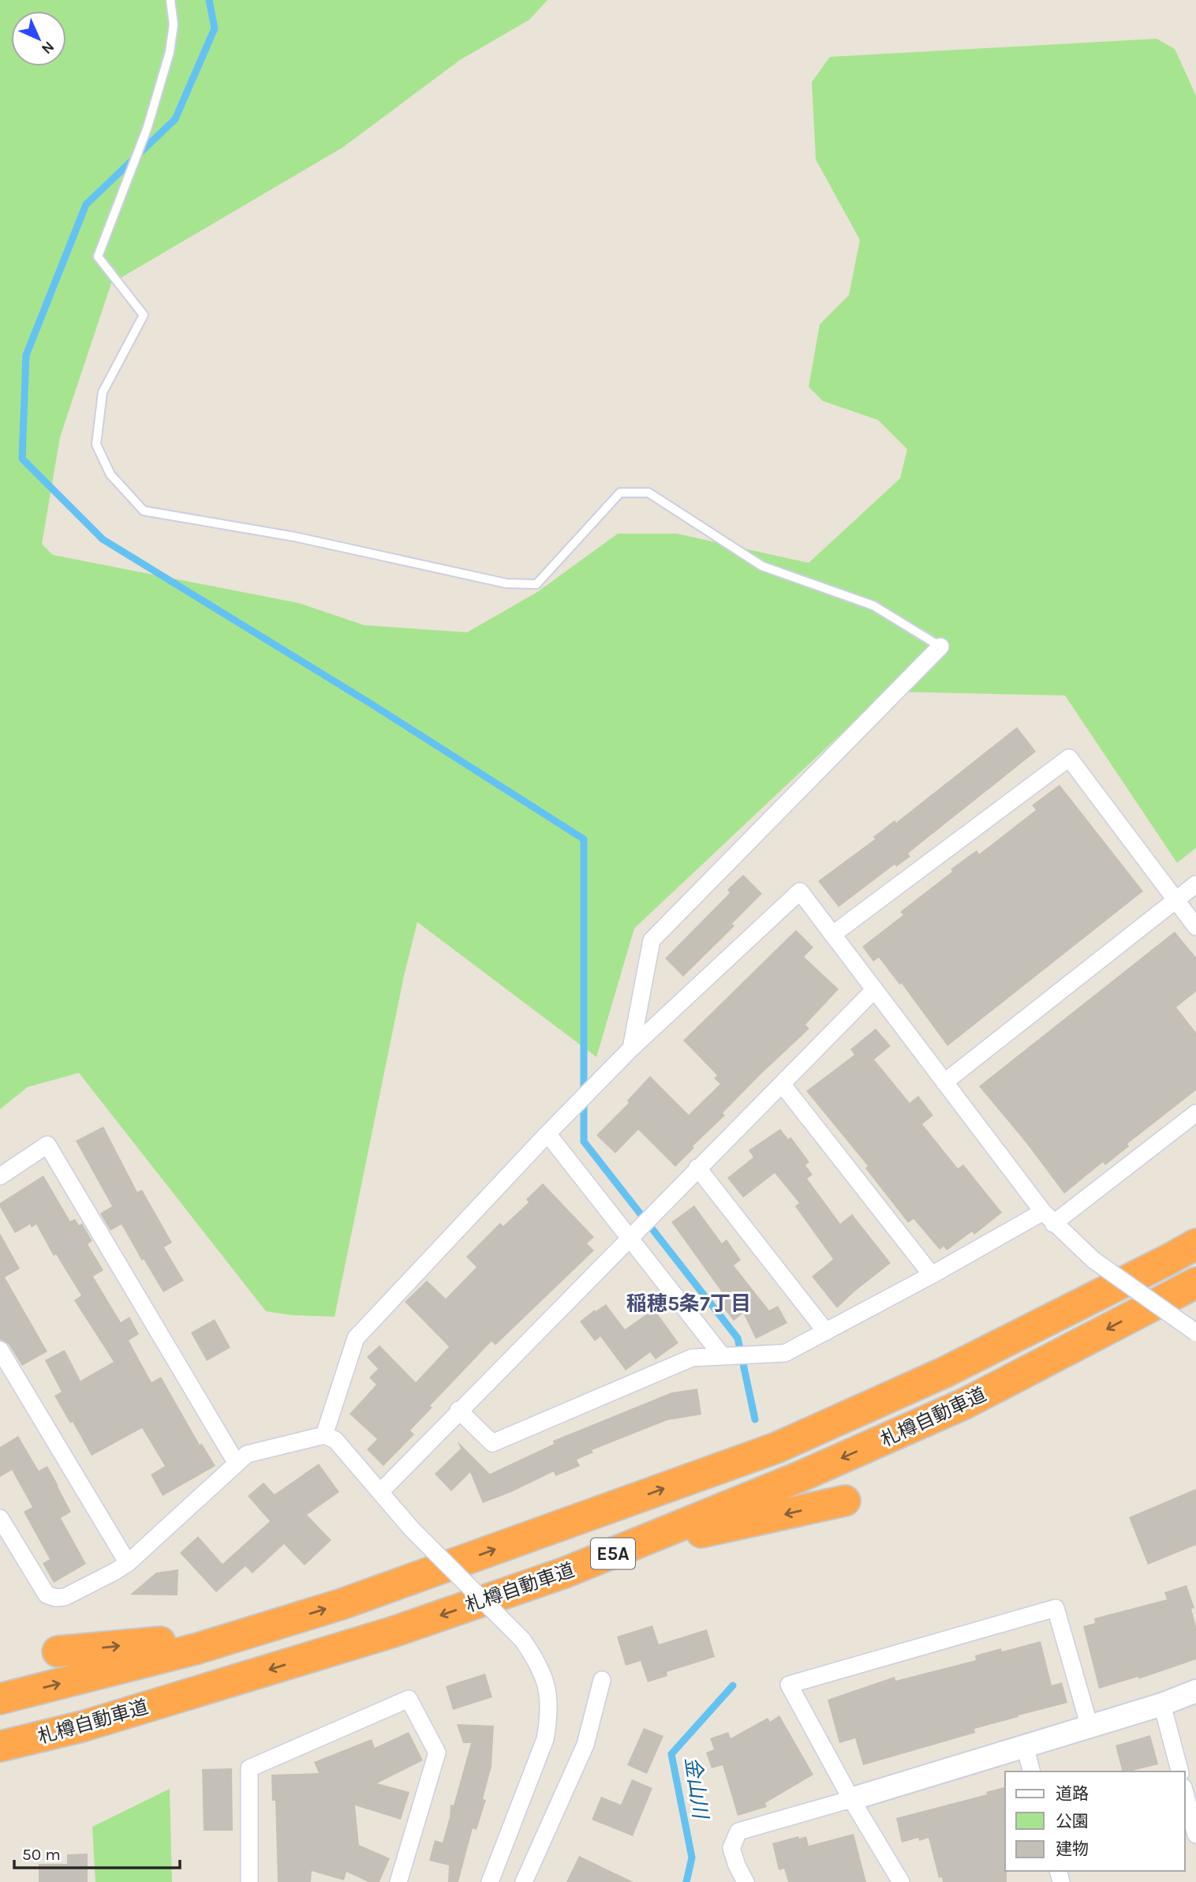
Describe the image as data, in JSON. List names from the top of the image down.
{
  "streets": {
    "highway": ["札樽自動車道", "E5A"]
  },
  "districts": ["稲穂5条7丁目"],
  "water": ["金山川"],
  "legend": ["道路", "公園", "建物"],
  "scale_bar": "50 m",
  "north": "bottom right"
}
